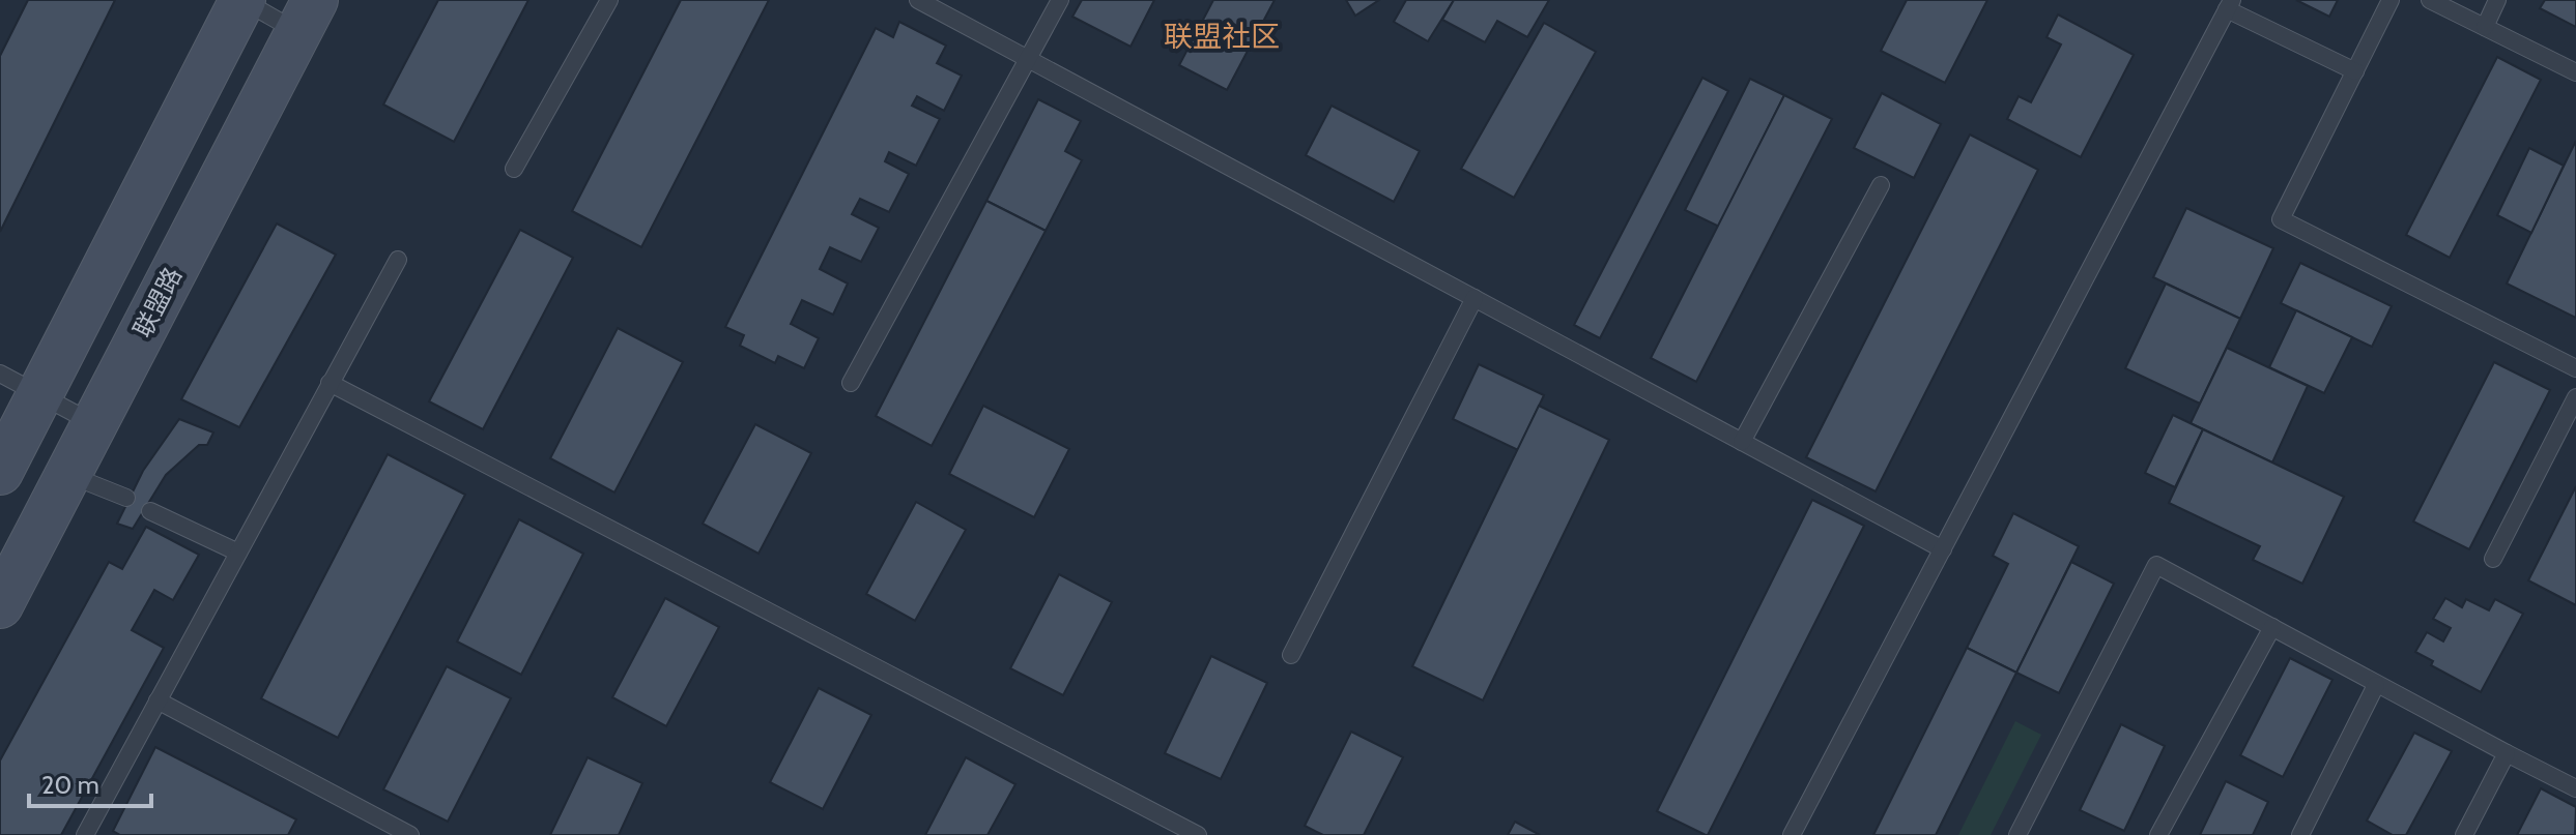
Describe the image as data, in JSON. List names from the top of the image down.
{
  "streets": {
    "main road": ["联盟路"]
  },
  "districts": ["联盟社区"],
  "scale_bar": "20 m"
}
